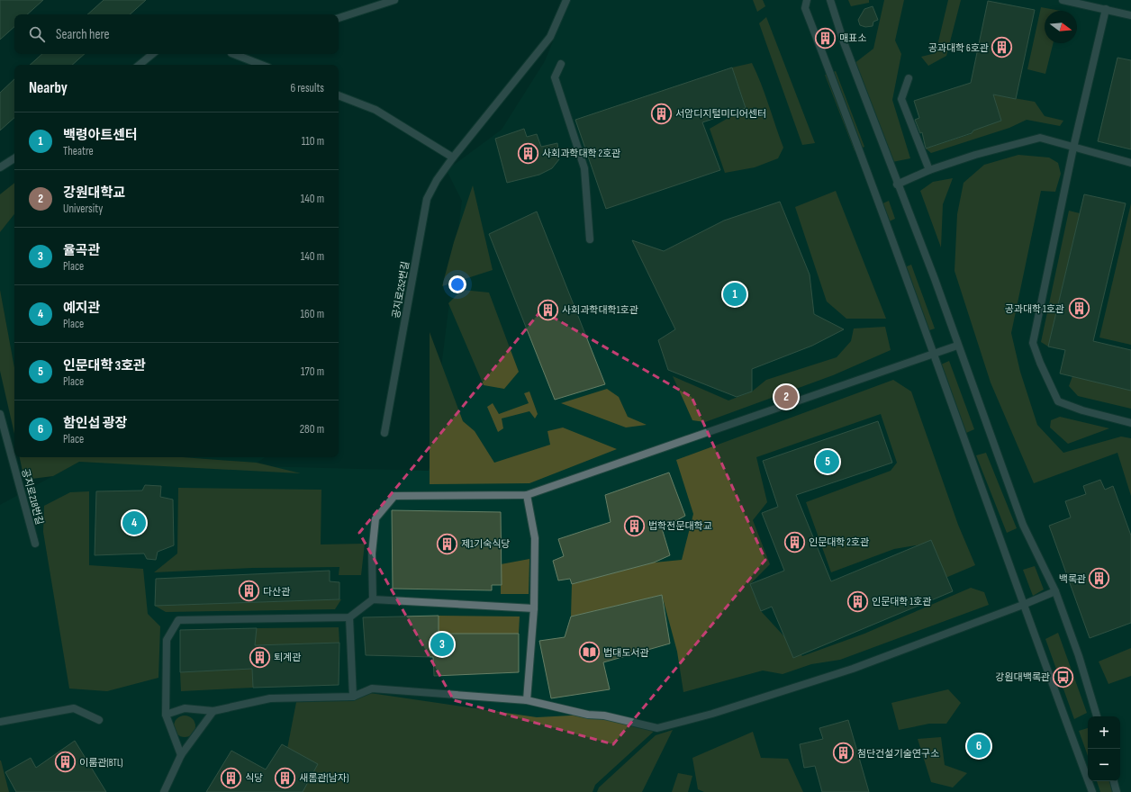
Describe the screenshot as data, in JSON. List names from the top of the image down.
{
  "streets": {
    "street": ["공지로252번길", "공지로218번길"]
  },
  "places": {
    "building": [
      "매표소",
      "공과대학 6호관",
      "서암디지털미디어센터",
      "사회과학대학 2호관",
      "공과대학 1호관",
      "사회과학대학1호관",
      "법학전문대학교",
      "인문대학 2호관",
      "제1기숙식당",
      "백록관",
      "다산관",
      "인문대학 1호관",
      "퇴계관",
      "첨단건설기술연구소",
      "이룸관(BTL)",
      "식당",
      "새롬관(남자)"
    ],
    "library": ["법대도서관"],
    "bus stop": ["강원대백록관"]
  },
  "north": "right",
  "page": {
    "search": "Search here",
    "heading": ["Nearby", "6 results"],
    "list": [
      {
        "mark": "1",
        "name": "백령아트센터",
        "note": "Theatre",
        "value": "110 m"
      },
      {
        "mark": "2",
        "name": "강원대학교",
        "note": "University",
        "value": "140 m"
      },
      {
        "mark": "3",
        "name": "율곡관",
        "note": "Place",
        "value": "140 m"
      },
      {
        "mark": "4",
        "name": "예지관",
        "note": "Place",
        "value": "160 m"
      },
      {
        "mark": "5",
        "name": "인문대학 3호관",
        "note": "Place",
        "value": "170 m"
      },
      {
        "mark": "6",
        "name": "함인섭 광장",
        "note": "Place",
        "value": "280 m"
      }
    ],
    "pins": [
      "1",
      "2",
      "5",
      "4",
      "3",
      "6"
    ],
    "map_buttons": ["+", "−"]
  }
}
